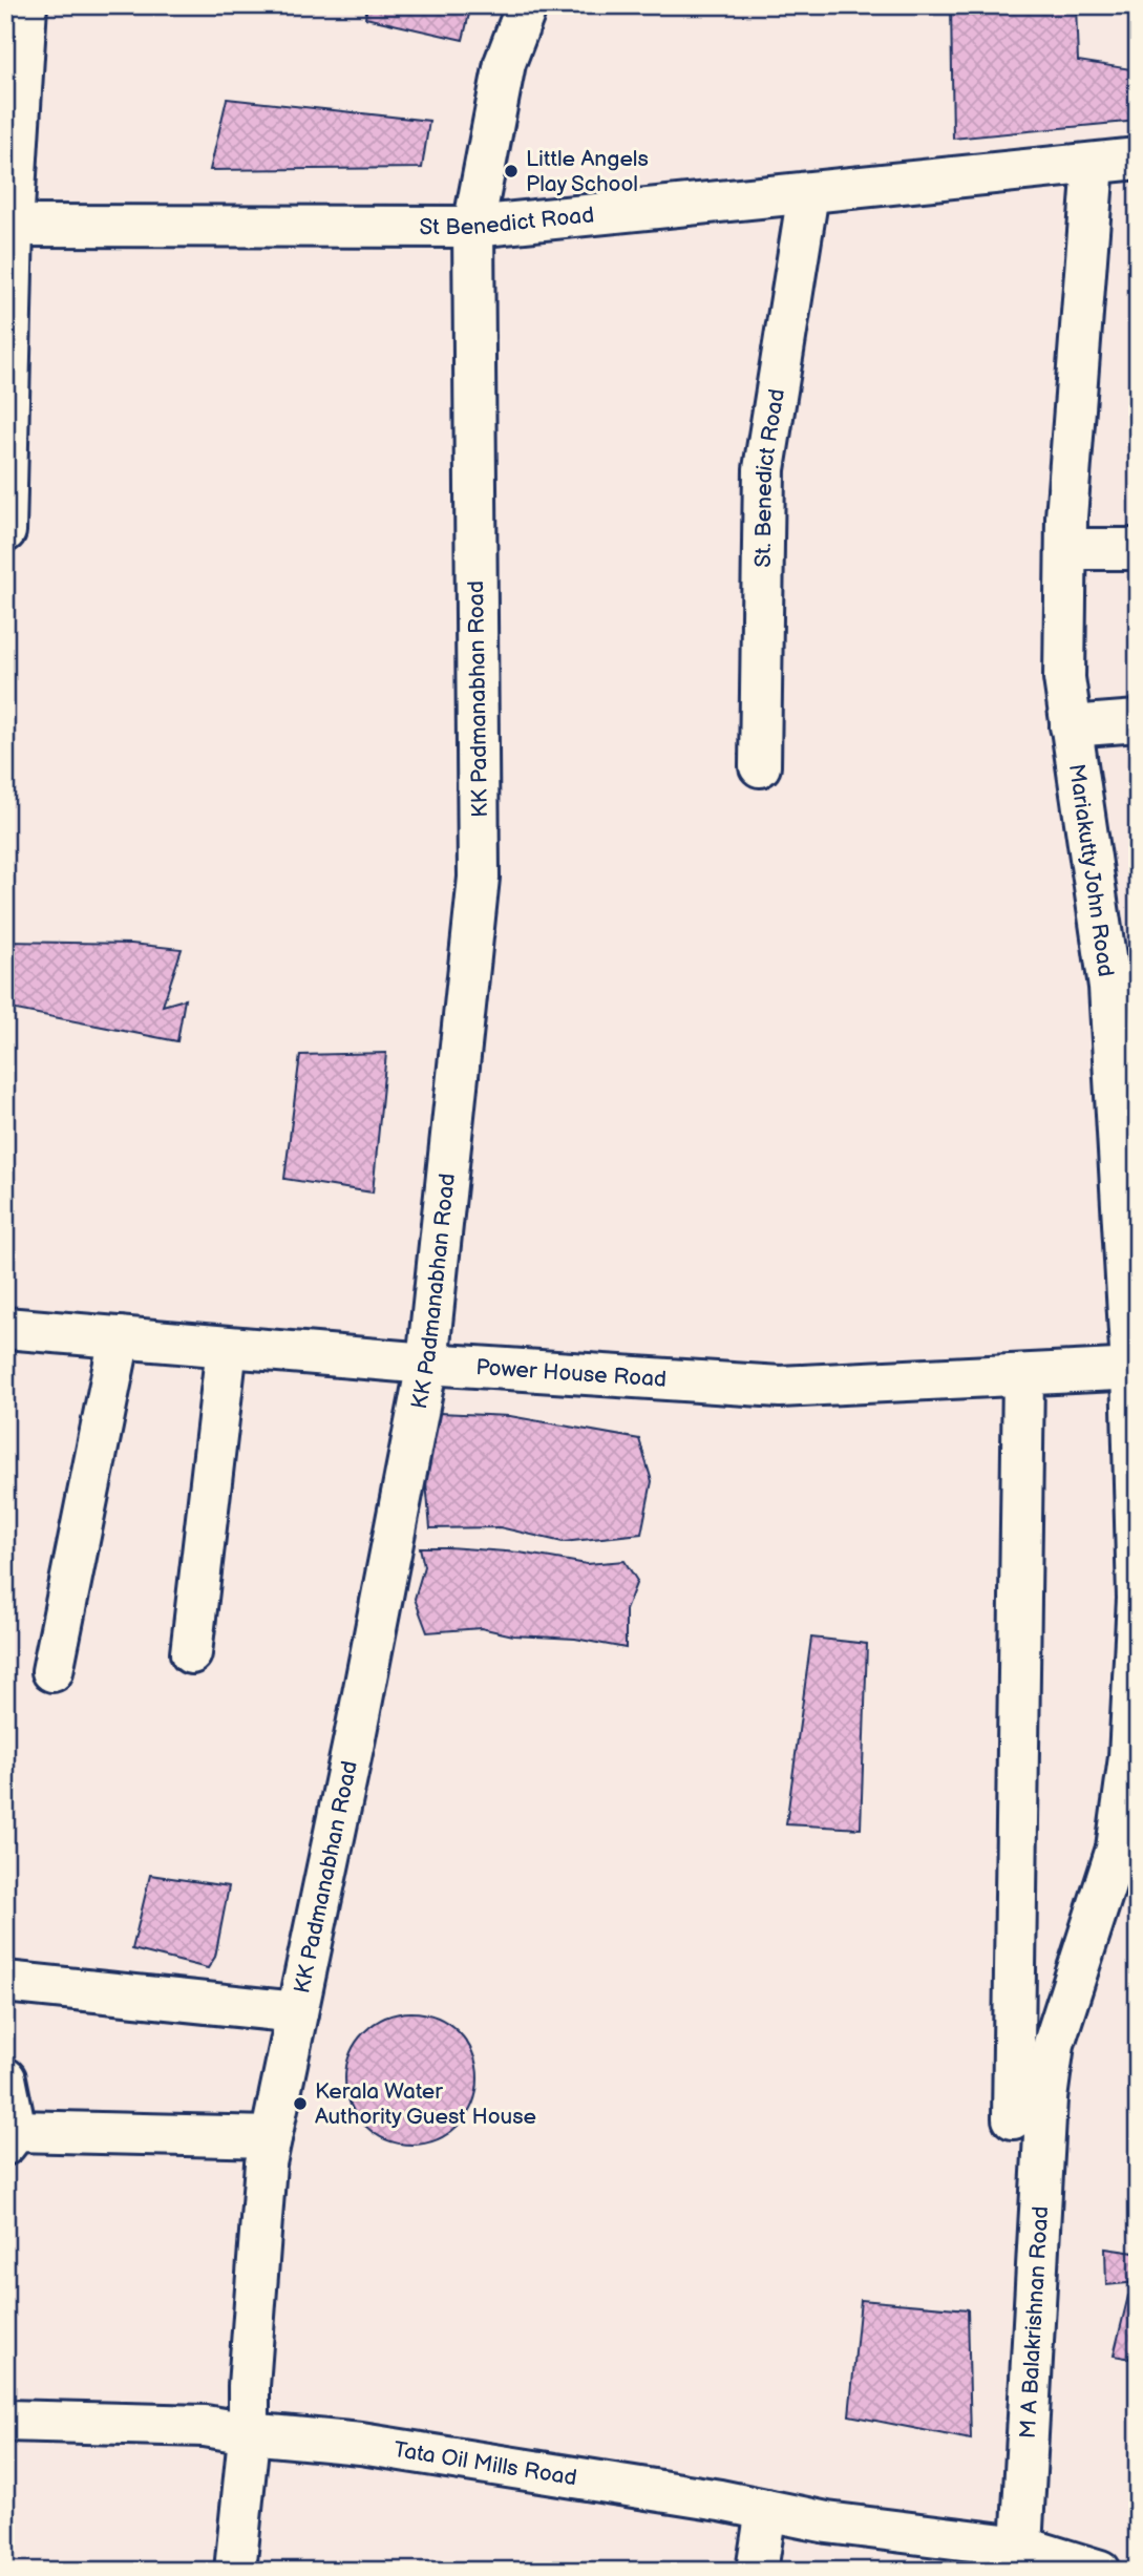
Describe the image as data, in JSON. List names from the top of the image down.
{
  "streets": {
    "street": [
      "St Benedict Road",
      "St. Benedict Road",
      "KK Padmanabhan Road",
      "Mariakutty John Road",
      "Power House Road",
      "M A Balakrishnan Road",
      "Tata Oil Mills Road"
    ]
  },
  "crossings": [
    ["St Benedict Road", "St. Benedict Road"],
    ["St Benedict Road", "KK Padmanabhan Road"],
    ["St Benedict Road", "Mariakutty John Road"],
    ["KK Padmanabhan Road", "Power House Road"],
    ["KK Padmanabhan Road", "Tata Oil Mills Road"],
    ["Mariakutty John Road", "Power House Road"],
    ["Mariakutty John Road", "M A Balakrishnan Road"],
    ["M A Balakrishnan Road", "Tata Oil Mills Road"]
  ],
  "places": ["Little Angels Play School", "Kerala Water Authority Guest House"]
}
